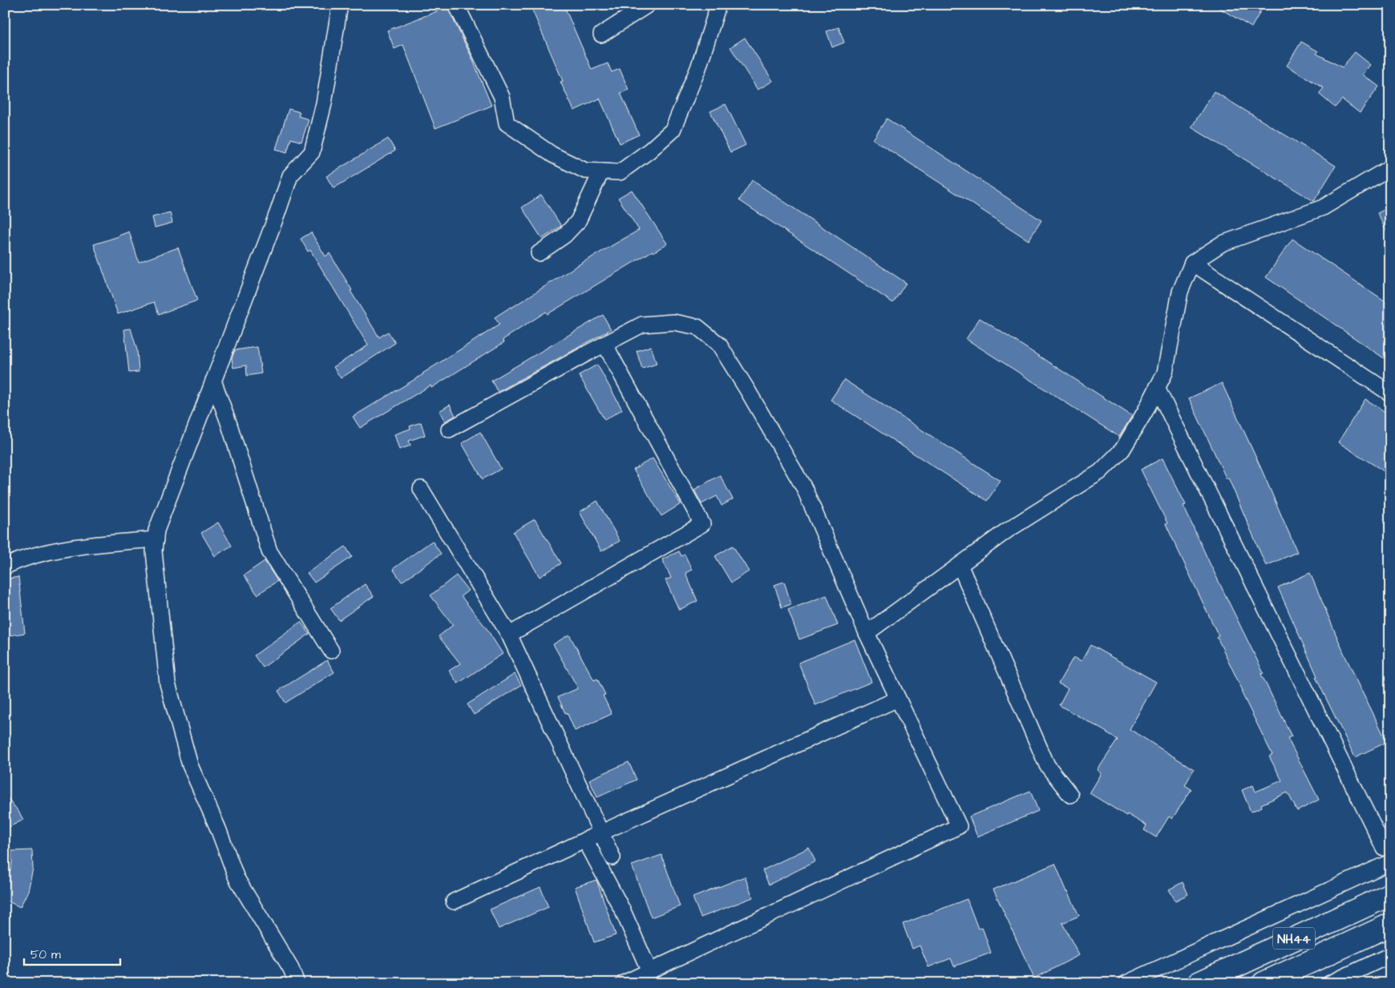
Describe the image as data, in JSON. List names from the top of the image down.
{
  "streets": {
    "highway": ["NH44"]
  },
  "scale_bar": "50 m"
}
